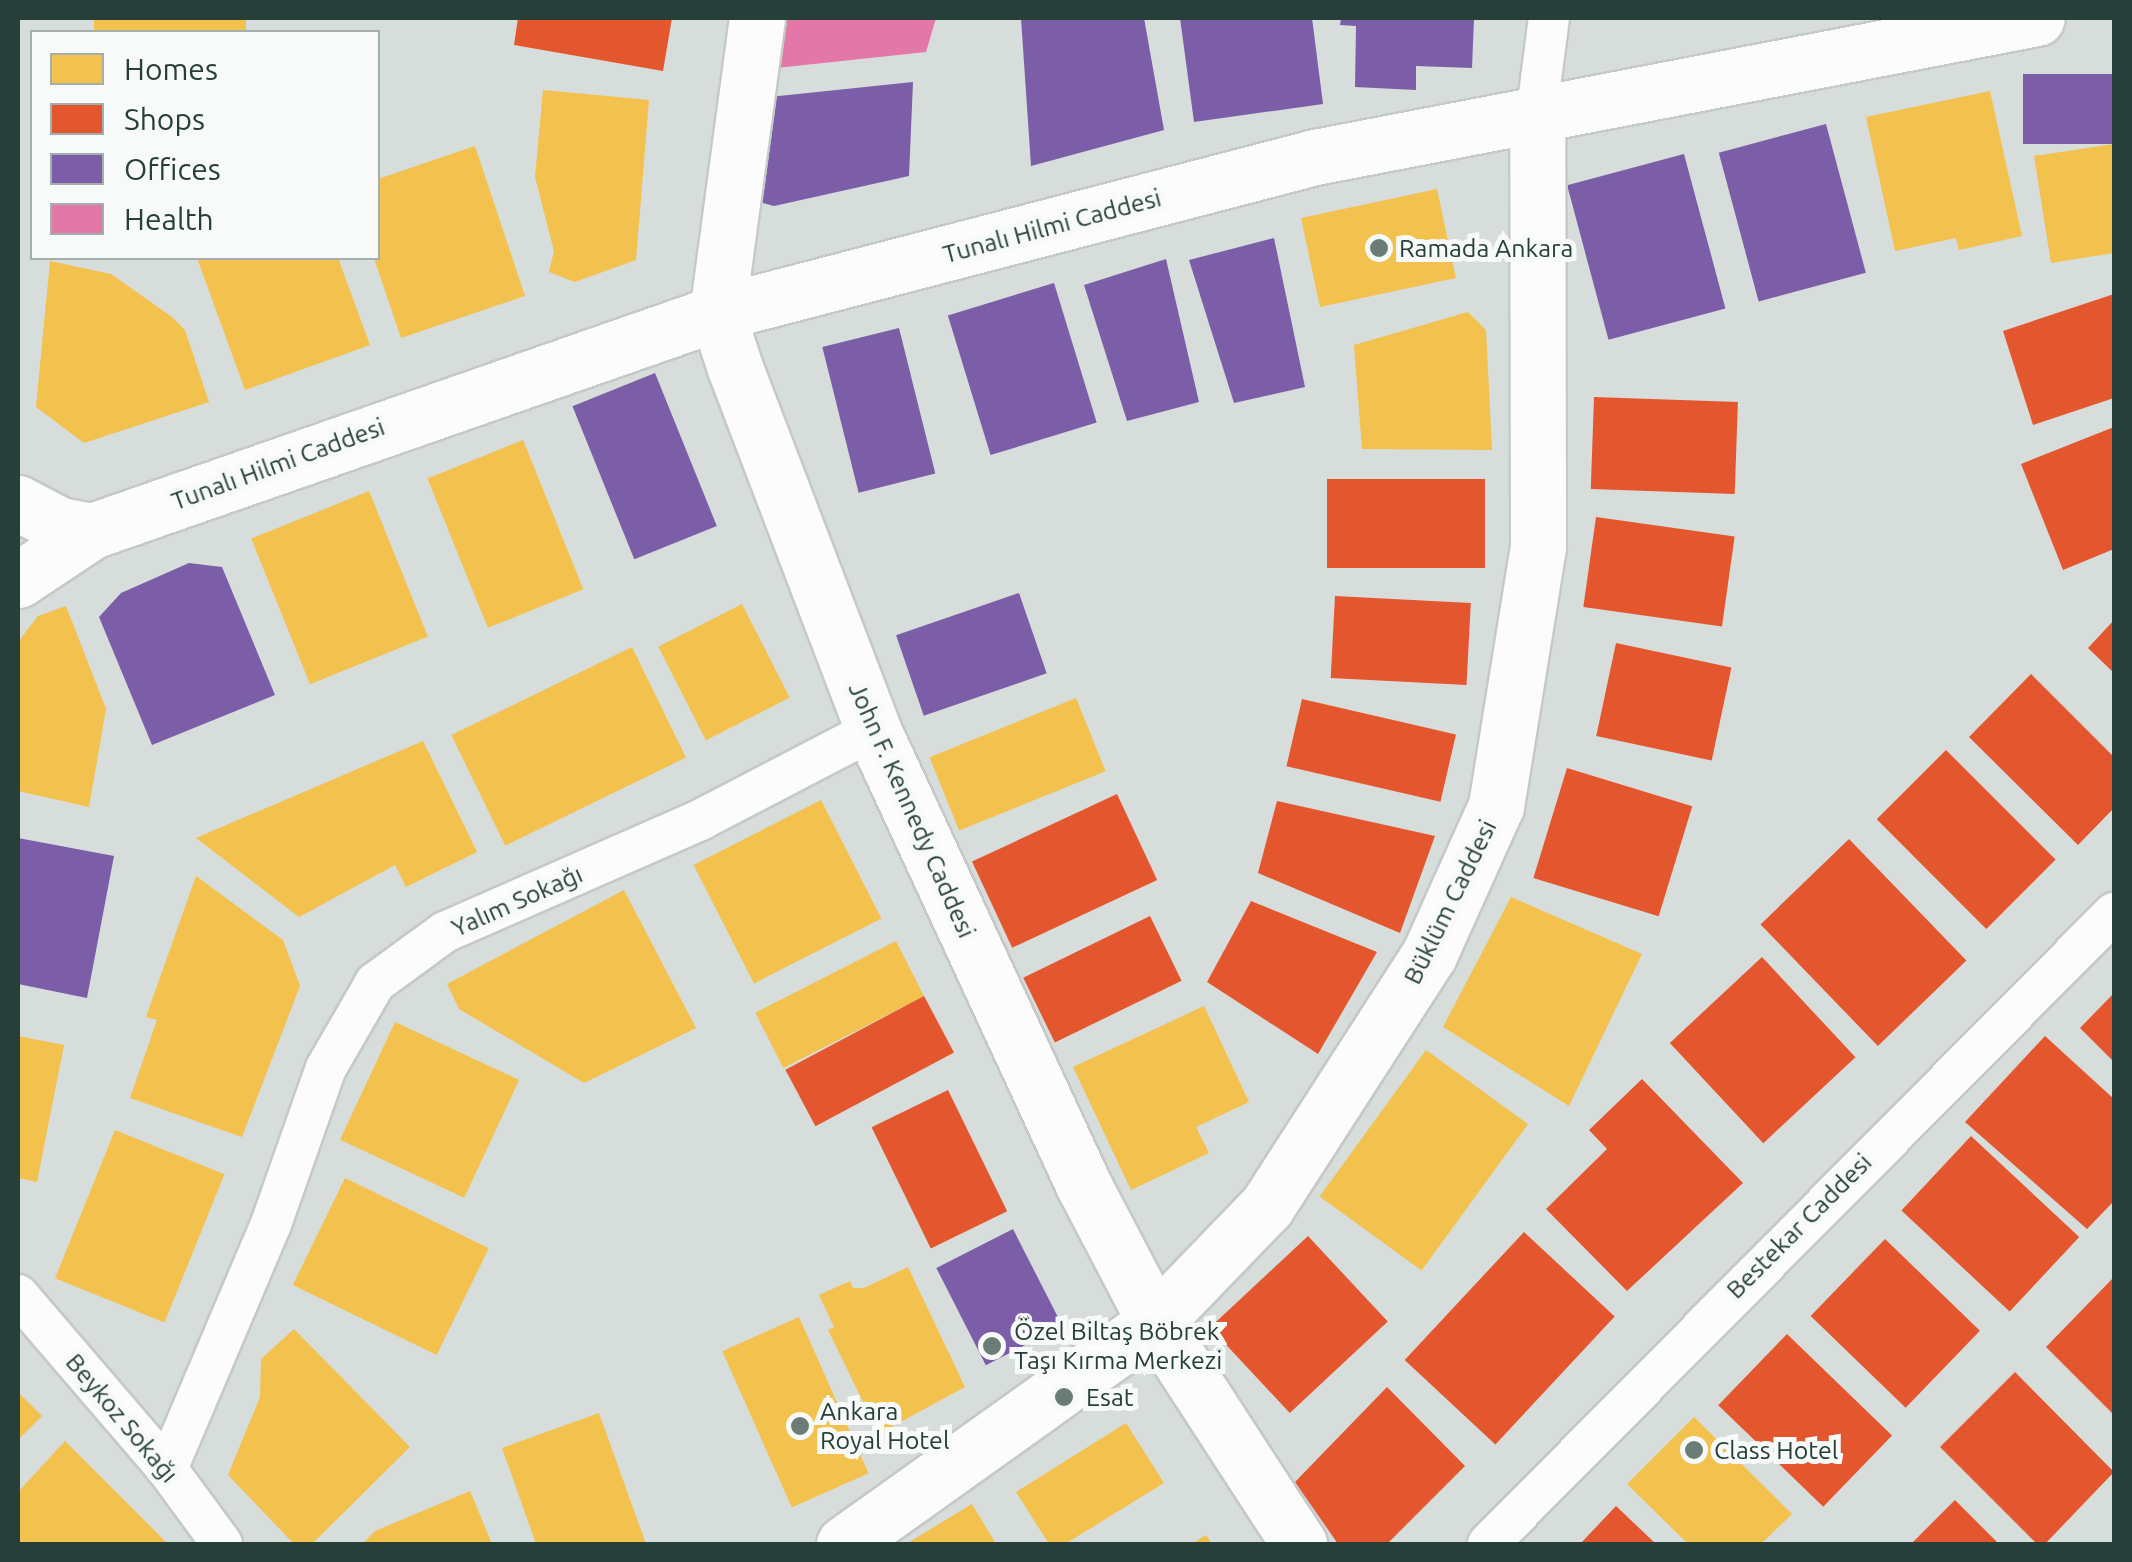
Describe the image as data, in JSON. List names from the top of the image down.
{
  "streets": {
    "main road": ["Tunalı Hilmi Caddesi", "John F. Kennedy Caddesi", "Büklüm Caddesi"],
    "street": ["Yalım Sokağı", "Bestekar Caddesi", "Beykoz Sokağı"]
  },
  "crossings": [
    ["Tunalı Hilmi Caddesi", "John F. Kennedy Caddesi"],
    ["Tunalı Hilmi Caddesi", "Büklüm Caddesi"],
    ["John F. Kennedy Caddesi", "Yalım Sokağı"],
    ["John F. Kennedy Caddesi", "Büklüm Caddesi"],
    ["Yalım Sokağı", "Beykoz Sokağı"]
  ],
  "places": [
    "Ramada Ankara",
    "Özel Biltaş Böbrek Taşı Kırma Merkezi",
    "Esat",
    "Ankara Royal Hotel",
    "Class Hotel"
  ],
  "legend": [
    "Homes",
    "Shops",
    "Offices",
    "Health"
  ]
}
